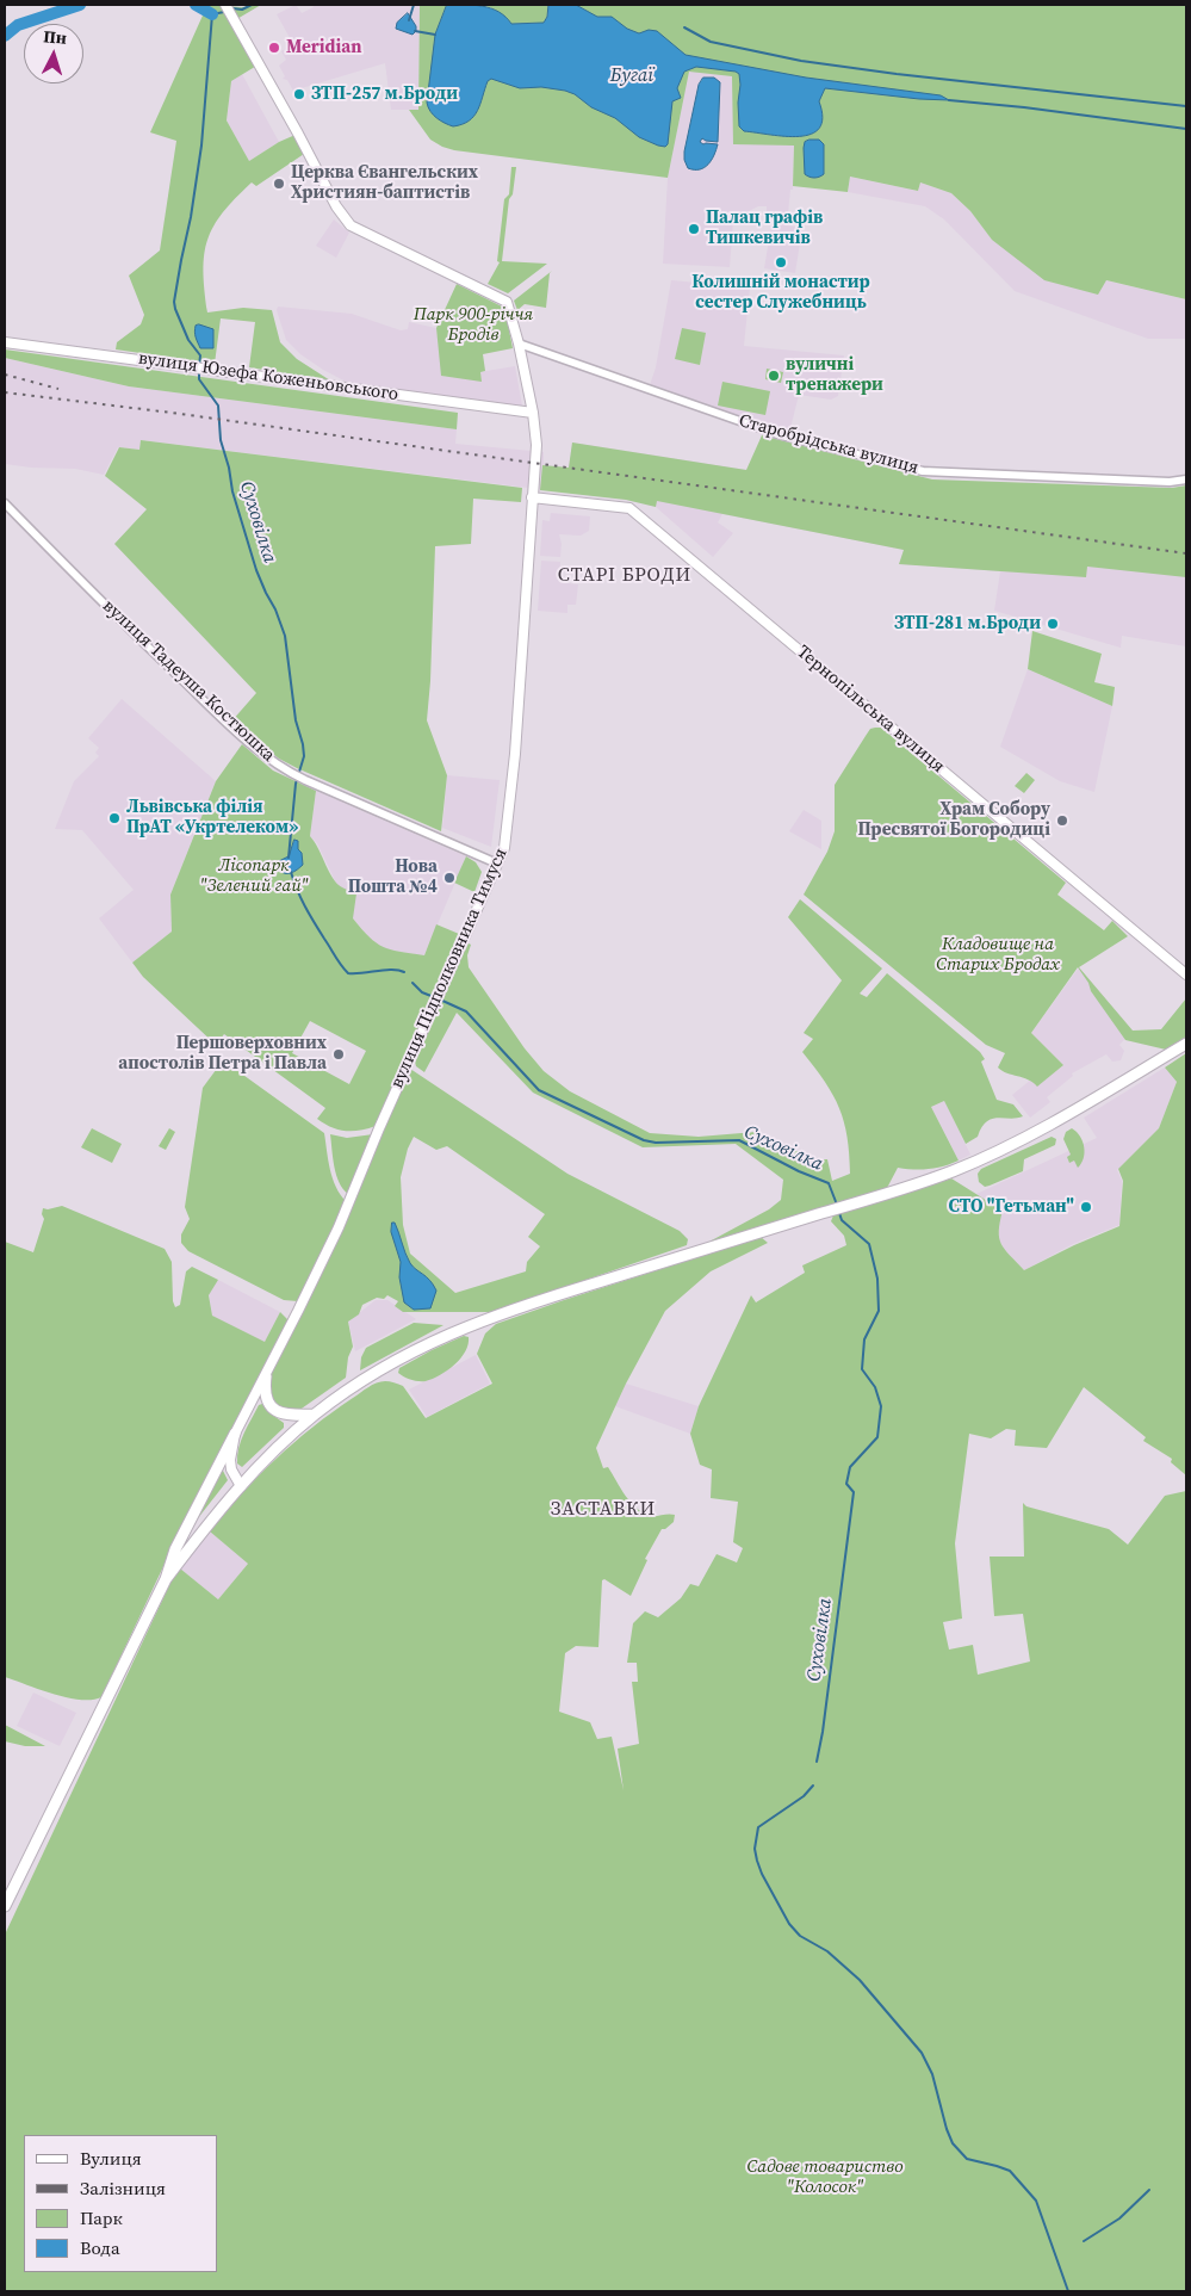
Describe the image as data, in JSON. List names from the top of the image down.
{
  "streets": {
    "main road": ["вулиця Юзефа Коженьовського", "Тернопільська вулиця", "вулиця Підполковника Тимуся"],
    "street": ["Старобрідська вулиця", "вулиця Тадеуша Костюшка"]
  },
  "crossings": [
    ["вулиця Юзефа Коженьовського", "вулиця Підполковника Тимуся"],
    ["Старобрідська вулиця", "вулиця Підполковника Тимуся"],
    ["вулиця Тадеуша Костюшка", "вулиця Підполковника Тимуся"],
    ["Тернопільська вулиця", "вулиця Підполковника Тимуся"]
  ],
  "districts": ["СТАРІ БРОДИ", "ЗАСТАВКИ"],
  "water": ["Бугаї", "Суховілка"],
  "parks": [
    "Парк 900-річчя Бродів",
    "Лісопарк \"Зелений гай\"",
    "Кладовище на Старих Бродах",
    "Садове товариство \"Колосок\""
  ],
  "places": [
    "Meridian",
    "ЗТП-257 м.Броди",
    "Церква Євангельских Християн-баптистів",
    "Палац графів Тишкевичів",
    "Колишній монастир сестер Служебниць",
    "вуличні тренажери",
    "ЗТП-281 м.Броди",
    "Львівська філія ПрАТ «Укртелеком»",
    "Храм Собору Пресвятої Богородиці",
    "Нова Пошта №4",
    "Першоверховних апостолів Петра і Павла",
    "СТО \"Гетьман\""
  ],
  "legend": [
    "Вулиця",
    "Залізниця",
    "Парк",
    "Вода"
  ],
  "north": "top"
}
